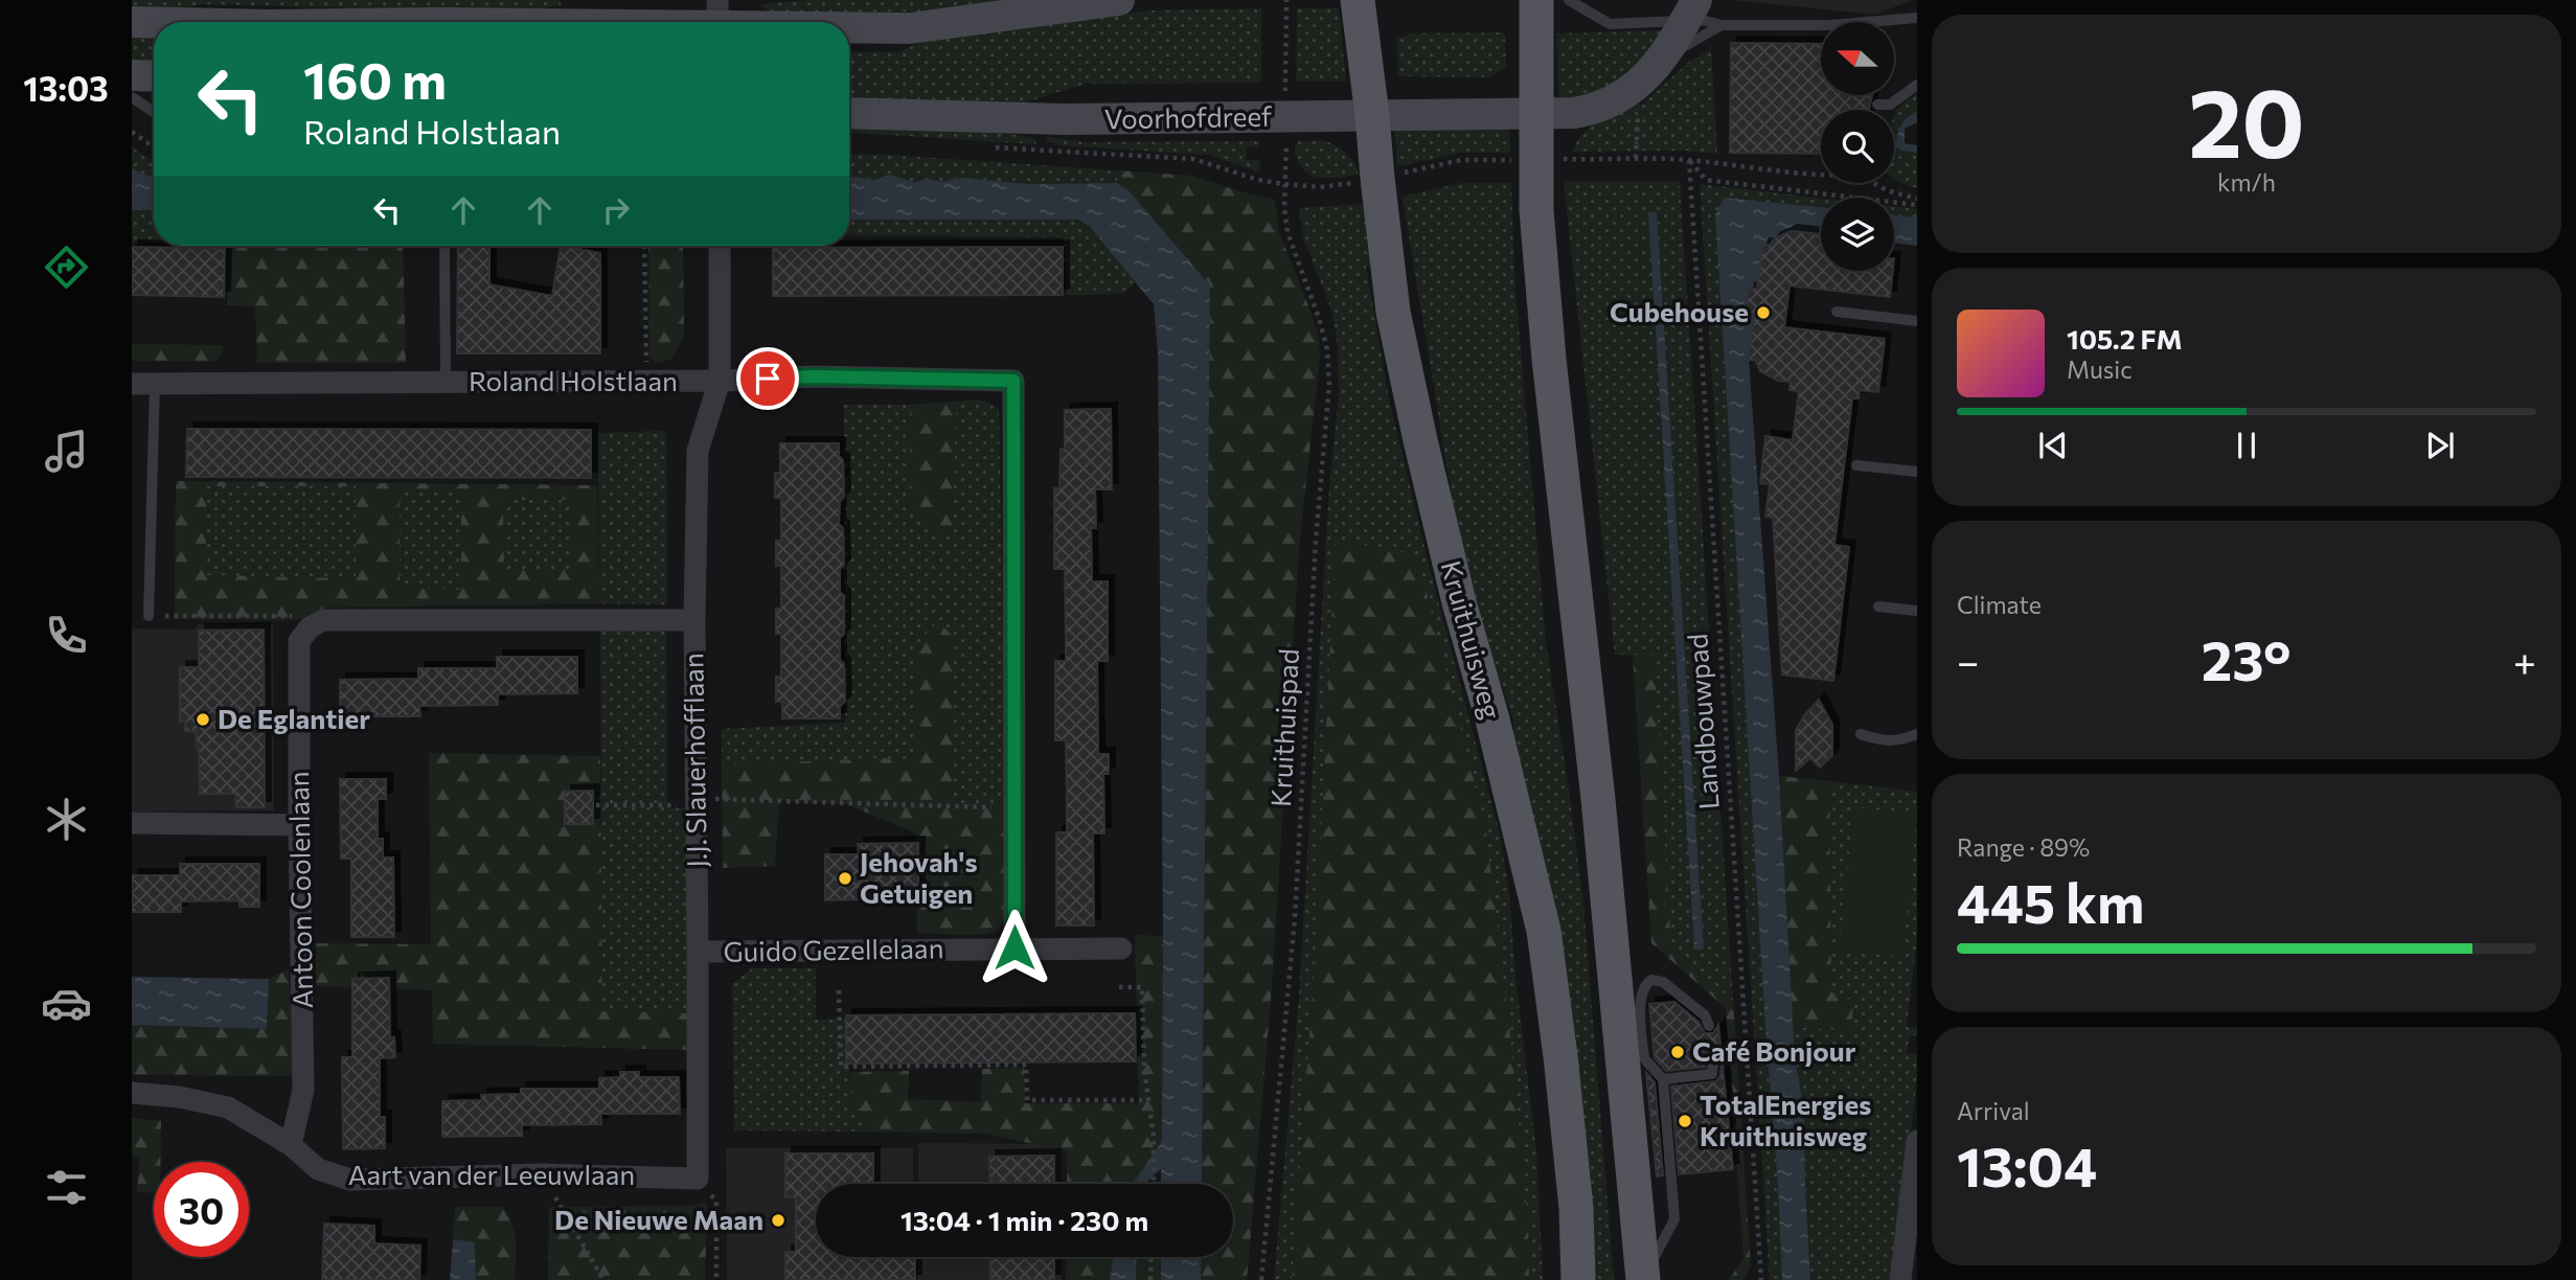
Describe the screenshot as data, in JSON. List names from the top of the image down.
{
  "streets": {
    "main road": ["Kruithuisweg"],
    "street": [
      "Voorhofdreef",
      "Roland Holstlaan",
      "J.J. Slauerhofflaan",
      "Antoon Coolenlaan",
      "Guido Gezellelaan",
      "Aart van der Leeuwlaan"
    ],
    "path": ["Landbouwpad", "Kruithuispad"]
  },
  "crossings": [
    ["Voorhofdreef", "Kruithuisweg"],
    ["Voorhofdreef", "Landbouwpad"],
    ["Voorhofdreef", "Kruithuispad"],
    ["Roland Holstlaan", "J.J. Slauerhofflaan"],
    ["J.J. Slauerhofflaan", "Guido Gezellelaan"],
    ["J.J. Slauerhofflaan", "Aart van der Leeuwlaan"],
    ["Antoon Coolenlaan", "Aart van der Leeuwlaan"]
  ],
  "places": [
    "Cubehouse",
    "De Eglantier",
    "Jehovah's Getuigen",
    "Café Bonjour",
    "TotalEnergies Kruithuisweg",
    "De Nieuwe Maan"
  ],
  "north": "left",
  "page": {
    "tabs": "13:03",
    "tile": [
      ["20", "km/h"],
      "Climate",
      ["Range · 89%", "445 km"],
      ["Arrival", "13:04"]
    ],
    "turn": ["160 m", "Roland Holstlaan"],
    "song": ["105.2 FM", "Music"],
    "heat": ["−", "23°", "+"],
    "limit": "30",
    "trip": "13:04 · 1 min · 230 m"
  }
}
